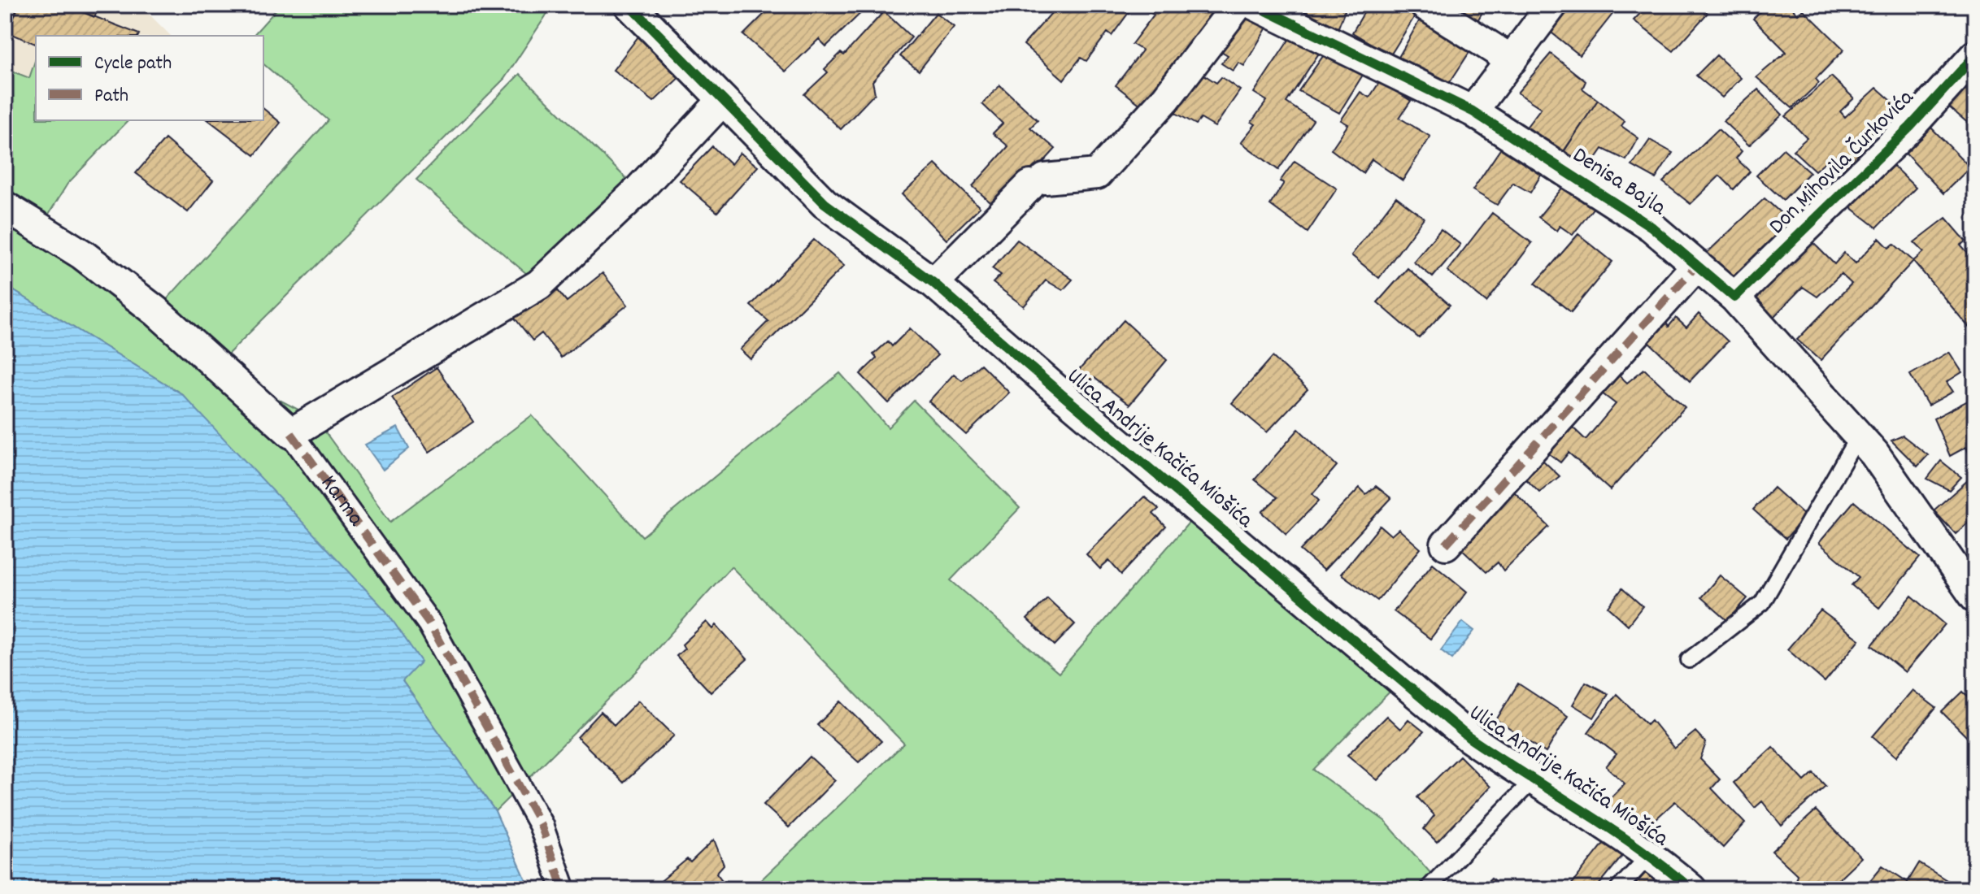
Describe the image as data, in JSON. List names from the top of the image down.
{
  "streets": {
    "street": [
      "Don Mihovila Čurkovića",
      "Denisa Bajla",
      "Ulica Andrije Kačića Miošića",
      "Karma"
    ]
  },
  "crossings": [
    ["Don Mihovila Čurkovića", "Denisa Bajla"]
  ],
  "legend": ["Cycle path", "Path"]
}
